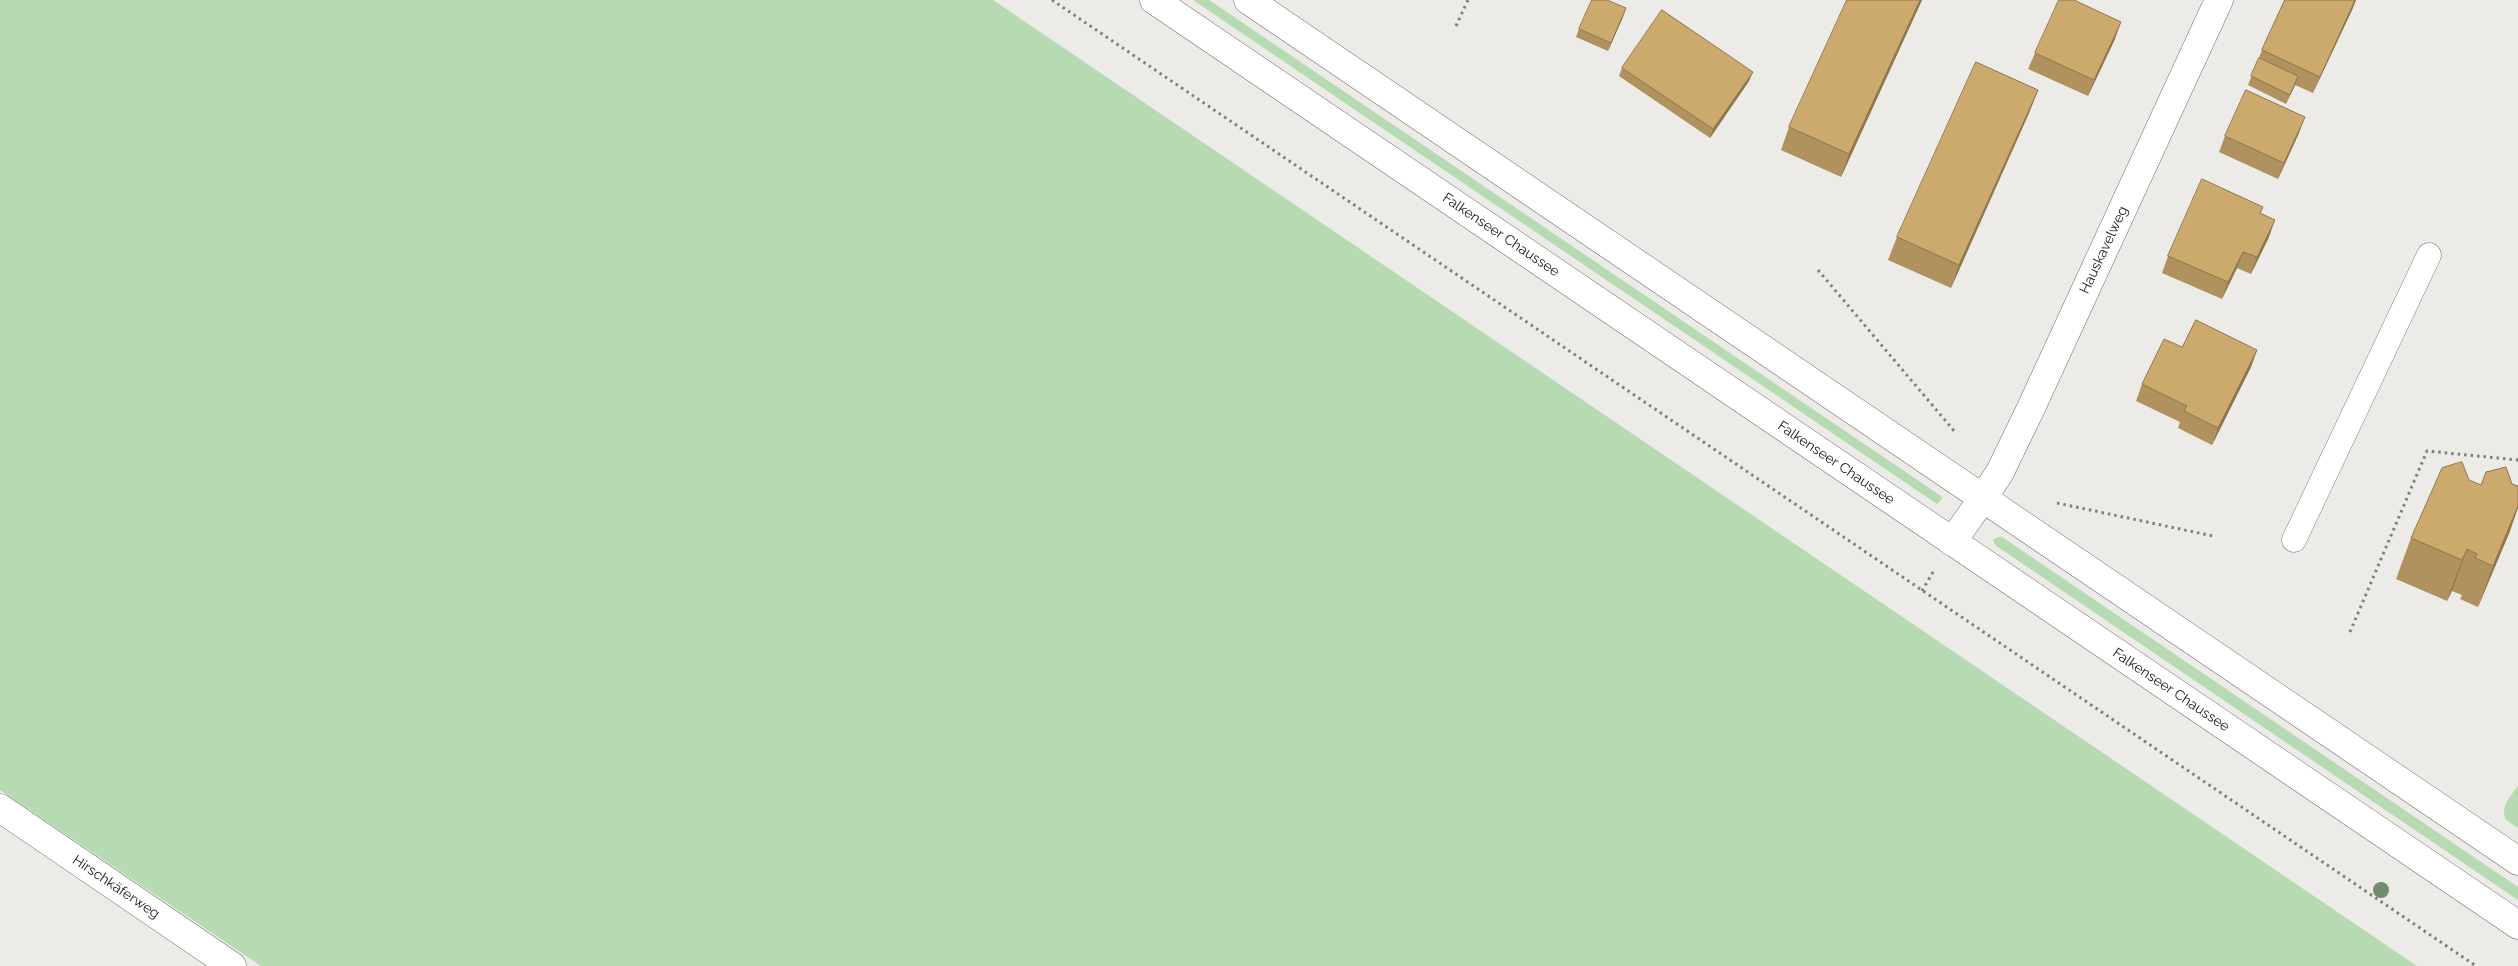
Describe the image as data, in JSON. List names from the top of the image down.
{
  "streets": {
    "main road": ["Falkenseer Chaussee", "Hauskavelweg", "Hirschkäferweg"]
  },
  "crossings": [
    ["Falkenseer Chaussee", "Hauskavelweg"]
  ]
}
